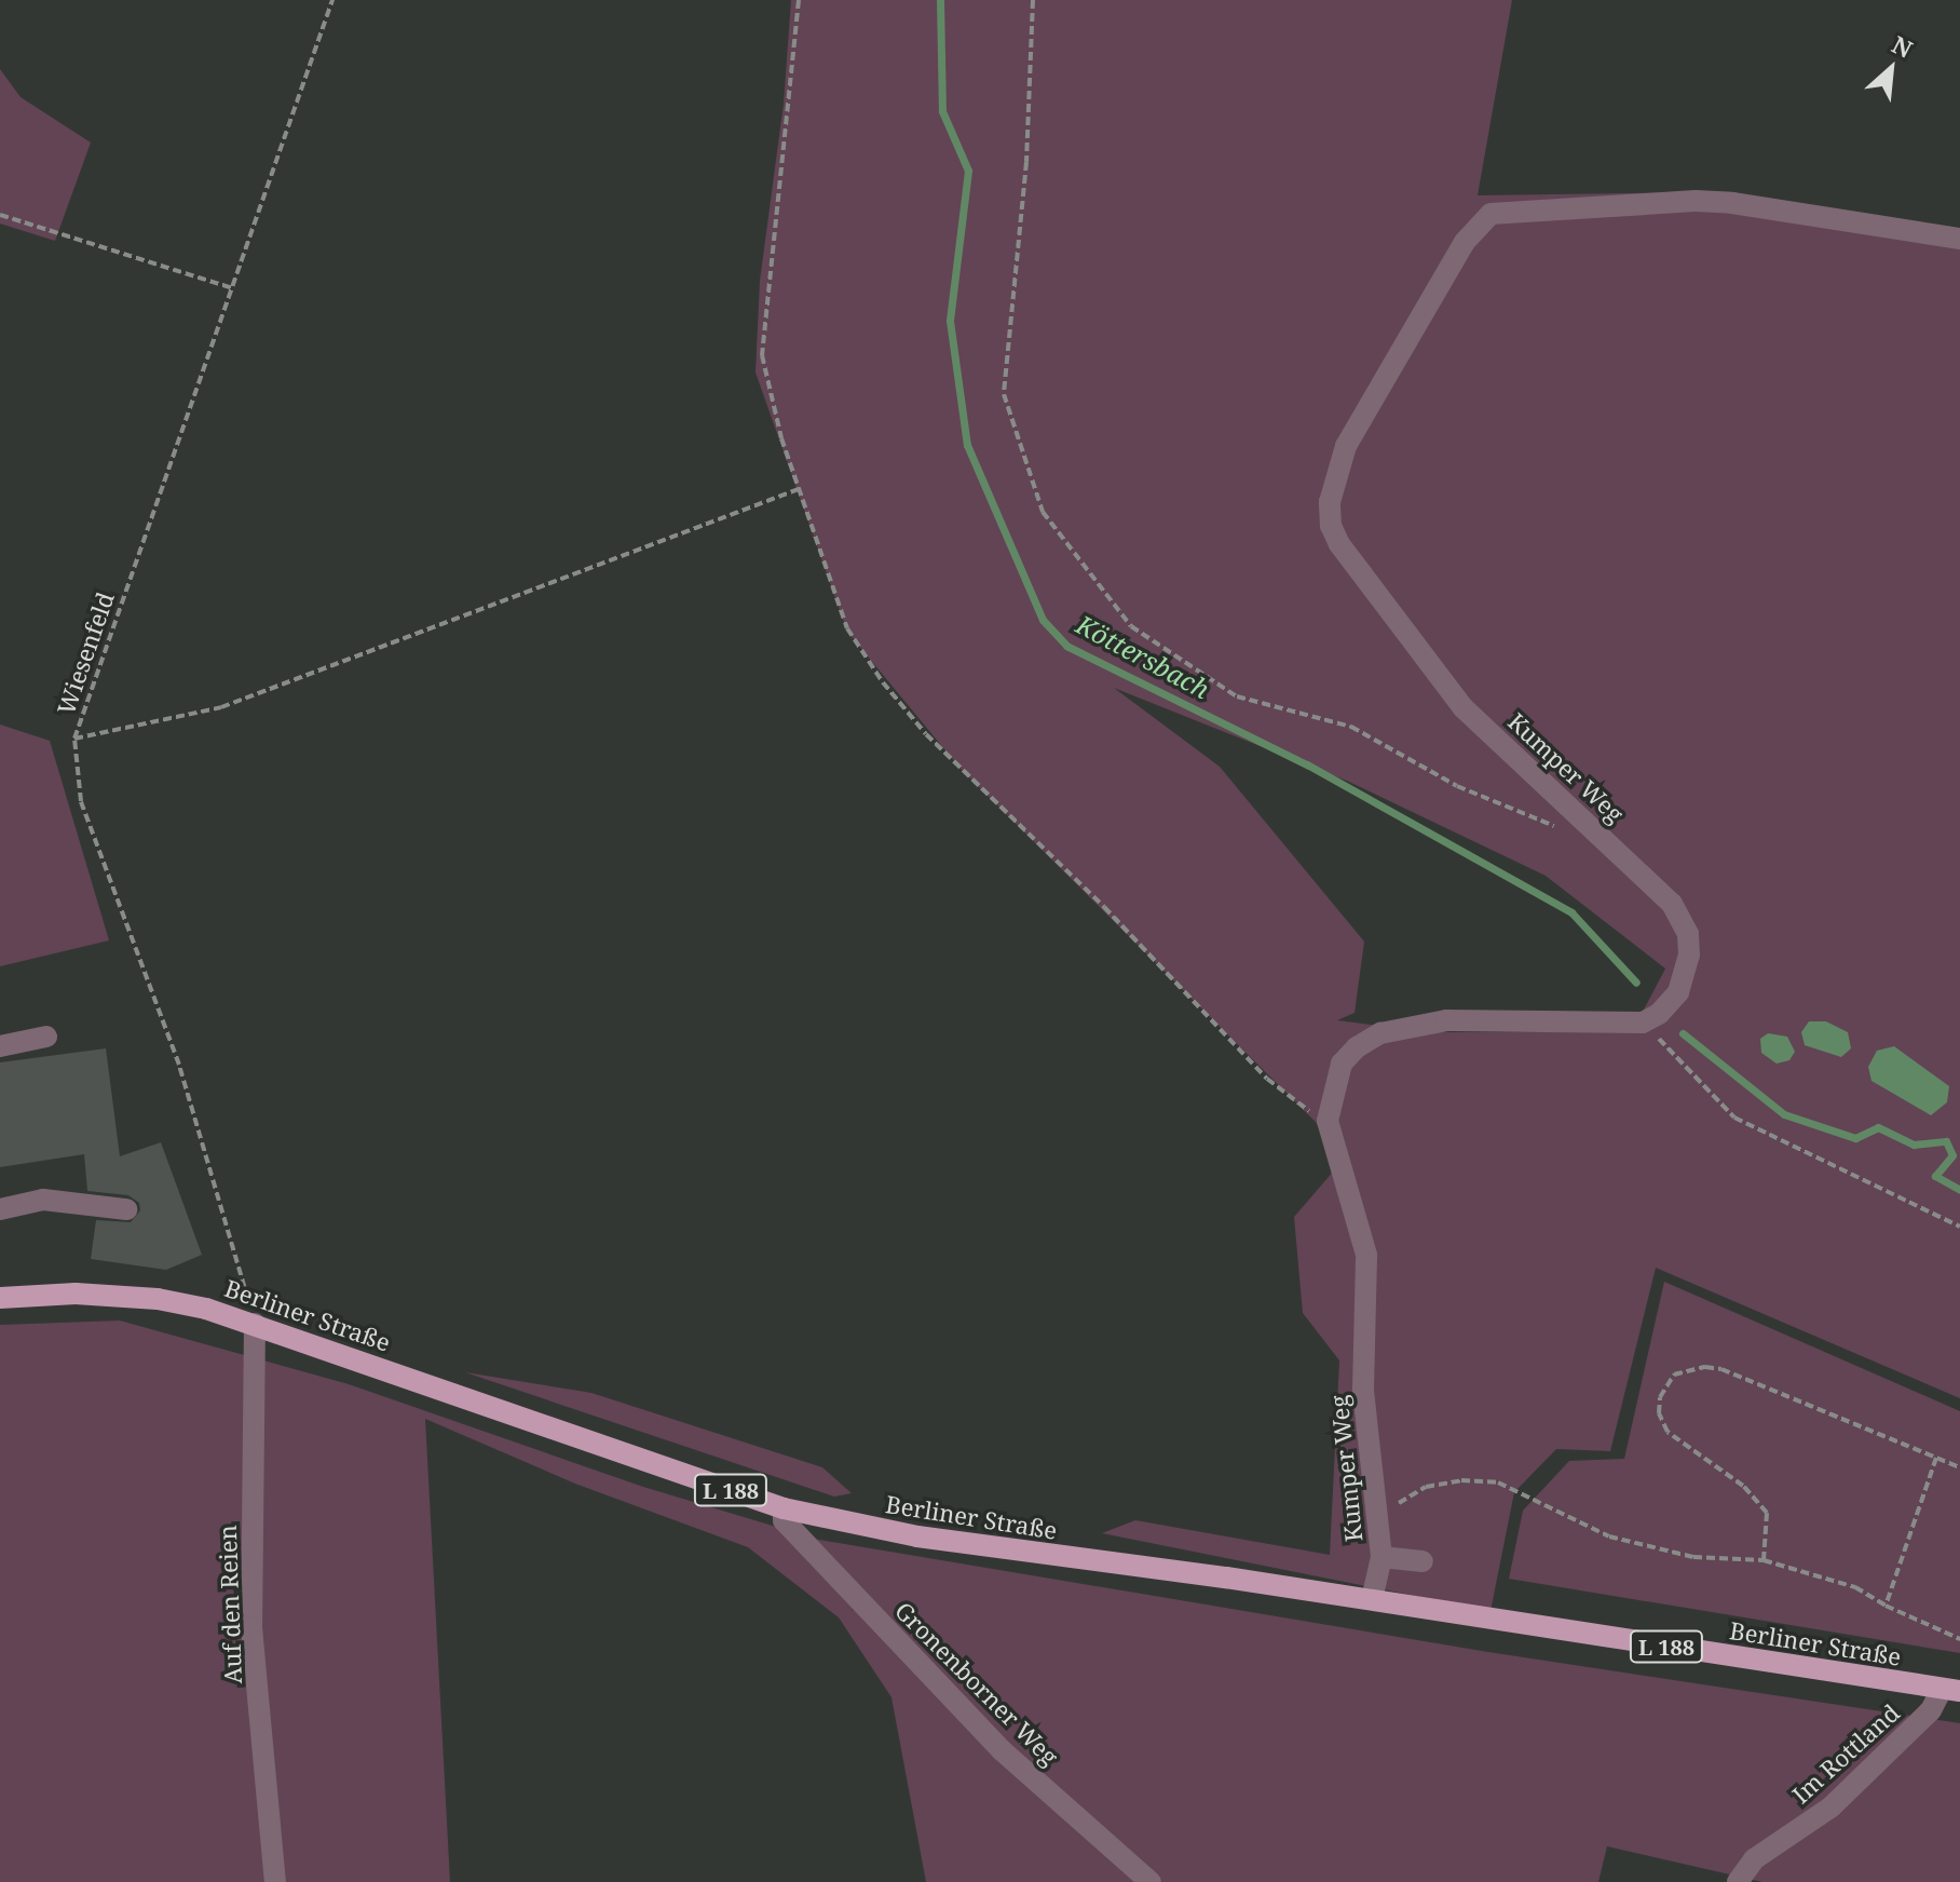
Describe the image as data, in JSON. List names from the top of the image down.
{
  "streets": {
    "main road": ["Berliner Straße", "L 188"],
    "street": [
      "Kumper Weg",
      "Auf den Reien",
      "Gronenborner Weg",
      "Im Rottland"
    ],
    "path": ["Wiesenfeld"]
  },
  "crossings": [
    ["Wiesenfeld", "Berliner Straße"],
    ["Wiesenfeld", "Auf den Reien"],
    ["Kumper Weg", "Berliner Straße"],
    ["Berliner Straße", "Auf den Reien"],
    ["Berliner Straße", "Gronenborner Weg"],
    ["Berliner Straße", "Im Rottland"]
  ],
  "water": ["Köttersbach"],
  "north": "top right"
}
